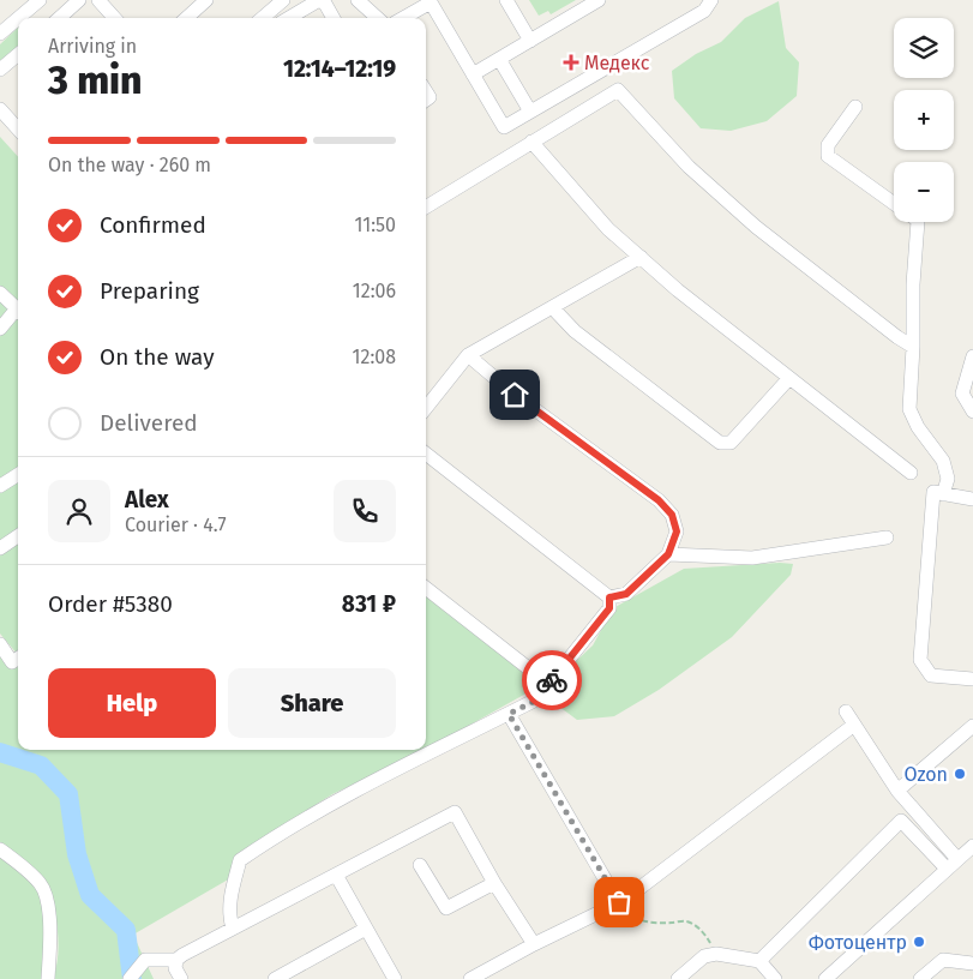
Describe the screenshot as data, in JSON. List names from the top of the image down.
{
  "places": {
    "health": ["Медекс"],
    "other": ["Ozon", "Фотоцентр"]
  },
  "page": {
    "map_buttons": ["+", "−"],
    "heading": ["3 min", "Arriving in", "12:14–12:19"],
    "panel": [
      "Alex",
      "Courier · 4.7",
      "Order #5380",
      "831 ₽"
    ],
    "bar": "On the way · 260 m",
    "list": [
      ["Confirmed", "11:50"],
      ["Preparing", "12:06"],
      ["On the way", "12:08"],
      "Delivered"
    ],
    "buttons": ["Help", "Share"]
  }
}
